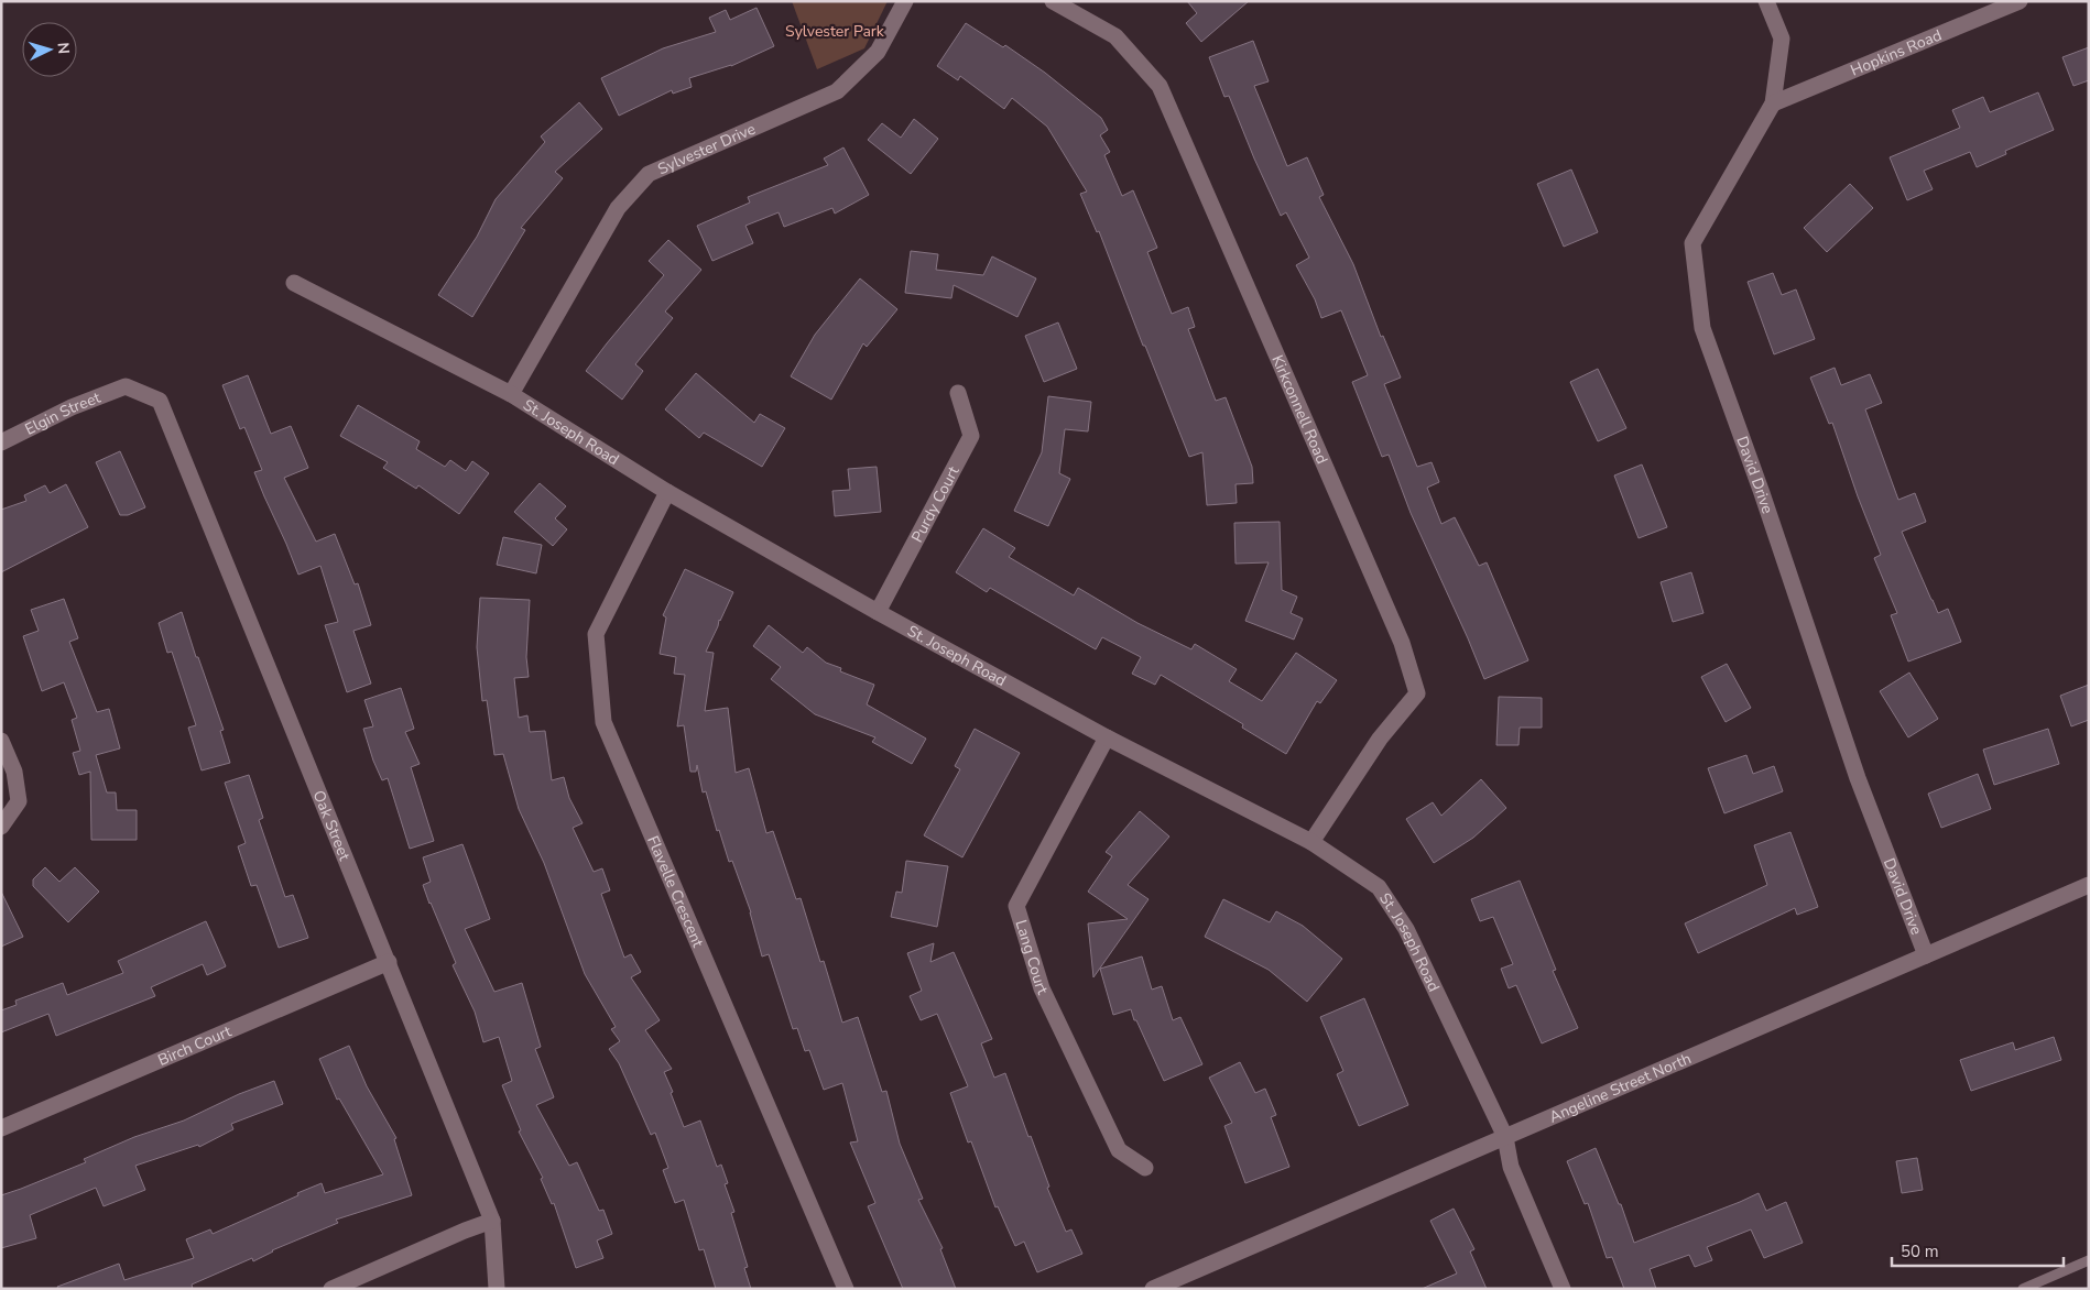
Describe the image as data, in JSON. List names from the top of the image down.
{
  "streets": {
    "street": [
      "Hopkins Road",
      "Sylvester Drive",
      "Kirkconnell Road",
      "Elgin Street",
      "St. Joseph Road",
      "David Drive",
      "Purdy Court",
      "Oak Street",
      "Flavelle Crescent",
      "Lang Court",
      "Birch Court",
      "Angeline Street North"
    ]
  },
  "crossings": [
    ["Hopkins Road", "David Drive"],
    ["Sylvester Drive", "St. Joseph Road"],
    ["Kirkconnell Road", "St. Joseph Road"],
    ["Elgin Street", "Oak Street"],
    ["St. Joseph Road", "Purdy Court"],
    ["St. Joseph Road", "Flavelle Crescent"],
    ["St. Joseph Road", "Lang Court"],
    ["St. Joseph Road", "Angeline Street North"],
    ["David Drive", "Angeline Street North"],
    ["Oak Street", "Birch Court"]
  ],
  "parks": ["Sylvester Park"],
  "scale_bar": "50 m",
  "north": "right"
}
